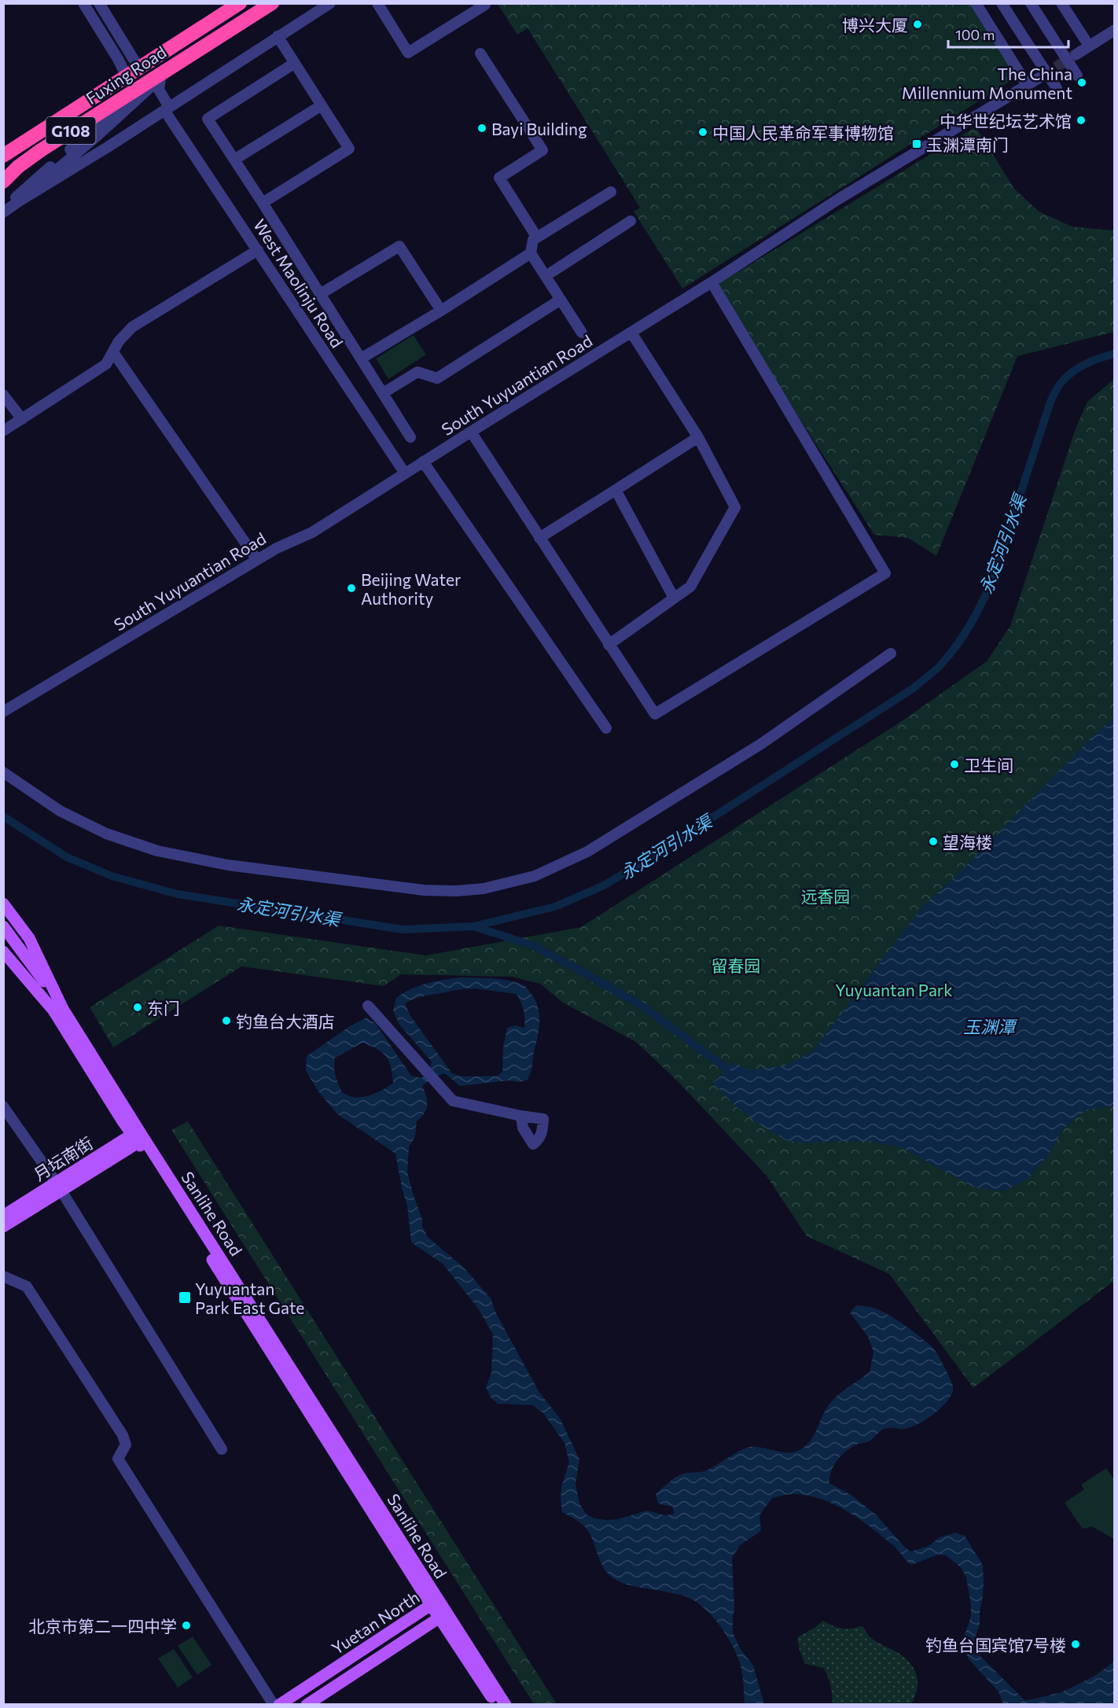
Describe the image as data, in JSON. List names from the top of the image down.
{
  "streets": {
    "highway": ["Fuxing Road", "G108"],
    "main road": ["月坛南街", "Sanlihe Road", "Yuetan North"],
    "street": ["West Maolinju Road", "South Yuyuantian Road"]
  },
  "crossings": [
    ["West Maolinju Road", "South Yuyuantian Road"],
    ["月坛南街", "Sanlihe Road"],
    ["Sanlihe Road", "Yuetan North"]
  ],
  "water": ["永定河引水渠", "玉渊潭"],
  "parks": ["远香园", "留春园", "Yuyuantan Park"],
  "places": {
    "other": [
      "博兴大厦",
      "The China Millennium Monument",
      "中华世纪坛艺术馆",
      "Bayi Building",
      "中国人民革命军事博物馆",
      "Beijing Water Authority",
      "卫生间",
      "望海楼",
      "东门",
      "钓鱼台大酒店",
      "北京市第二一四中学",
      "钓鱼台国宾馆7号楼"
    ],
    "transit": ["玉渊潭南门", "Yuyuantan Park East Gate"]
  },
  "scale_bar": "100 m"
}
